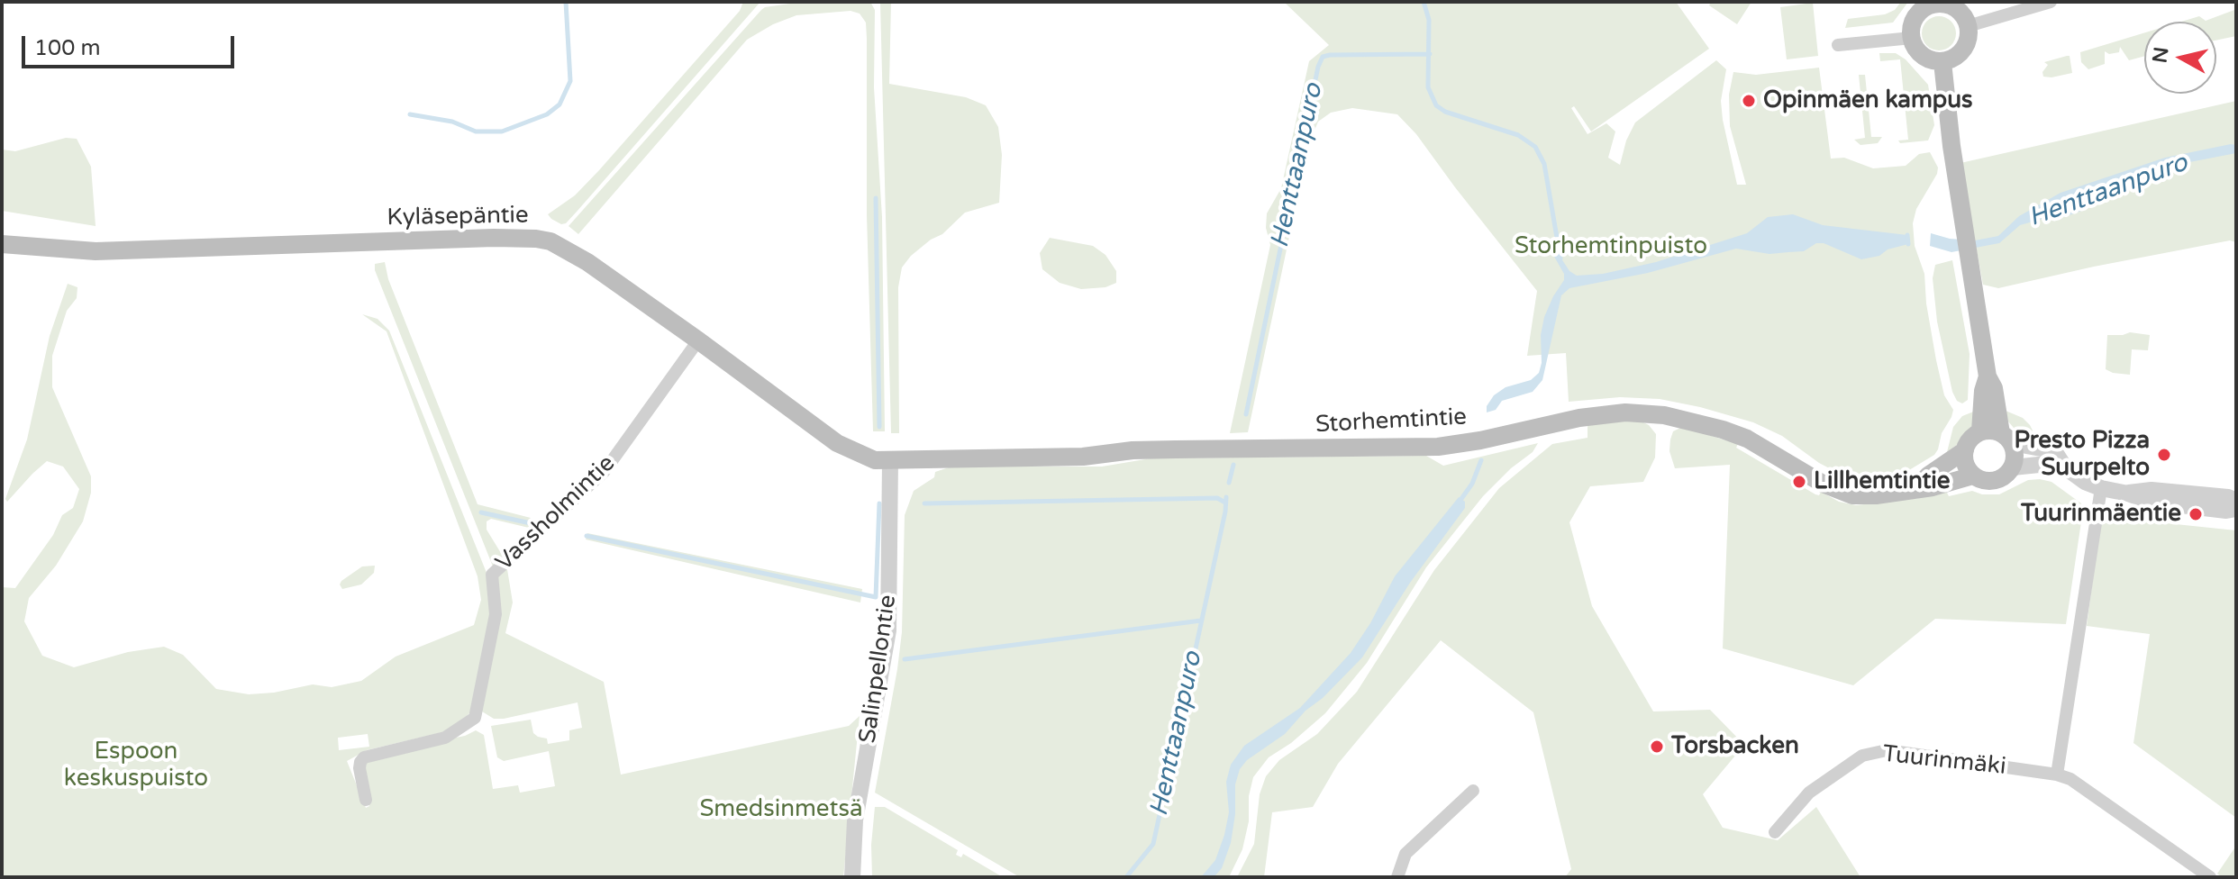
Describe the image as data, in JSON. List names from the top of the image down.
{
  "streets": {
    "main road": ["Kyläsepäntie", "Storhemtintie"],
    "street": ["Vassholmintie", "Salinpellontie", "Tuurinmäki"]
  },
  "crossings": [
    ["Kyläsepäntie", "Storhemtintie"],
    ["Kyläsepäntie", "Vassholmintie"],
    ["Kyläsepäntie", "Salinpellontie"],
    ["Storhemtintie", "Salinpellontie"]
  ],
  "water": ["Henttaanpuro"],
  "parks": ["Storhemtinpuisto", "Espoon keskuspuisto", "Smedsinmetsä"],
  "places": [
    "Opinmäen kampus",
    "Presto Pizza Suurpelto",
    "Lillhemtintie",
    "Tuurinmäentie",
    "Torsbacken"
  ],
  "scale_bar": "100 m",
  "north": "left"
}
